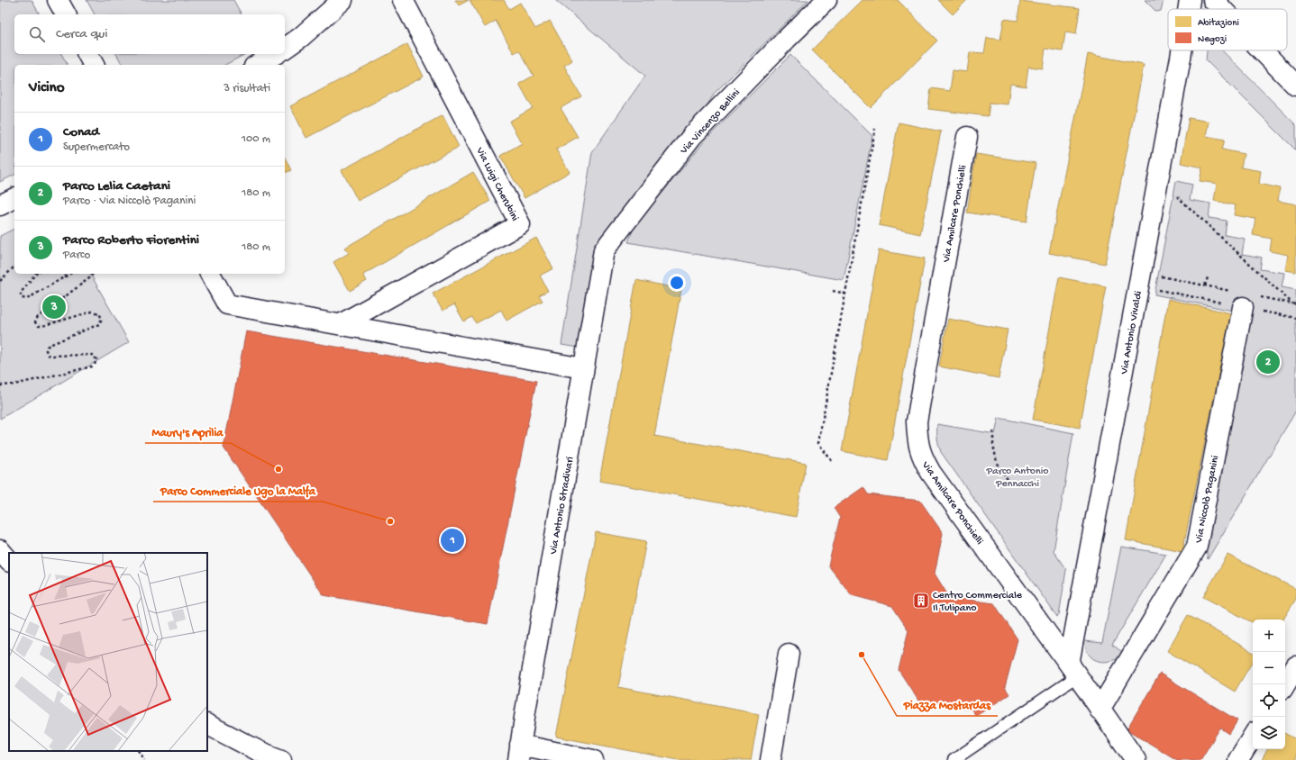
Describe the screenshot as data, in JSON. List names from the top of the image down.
{
  "streets": {
    "street": [
      "Via Vincenzo Bellini",
      "Via Luigi Cherubini",
      "Via Amilcare Ponchielli",
      "Via Antonio Vivaldi",
      "Via Niccolò Paganini",
      "Via Antonio Stradivari"
    ]
  },
  "crossings": [
    ["Via Vincenzo Bellini", "Via Antonio Stradivari"],
    ["Via Amilcare Ponchielli", "Via Antonio Vivaldi"],
    ["Via Amilcare Ponchielli", "Via Niccolò Paganini"]
  ],
  "parks": ["Parco Antonio Pennacchi"],
  "places": {
    "other": ["Maury's Aprilia", "Parco Commerciale Ugo la Malfa", "Piazza Mostardas"],
    "building": ["Centro Commerciale Il Tulipano"]
  },
  "legend": ["Abitazioni", "Negozi"],
  "page": {
    "search": "Cerca qui",
    "heading": ["Vicino", "3 risultati"],
    "list": [
      {
        "mark": "1",
        "name": "Conad",
        "note": "Supermercato",
        "value": "100 m"
      },
      {
        "mark": "2",
        "name": "Parco Lelia Caetani",
        "note": "Parco · Via Niccolò Paganini",
        "value": "180 m"
      },
      {
        "mark": "3",
        "name": "Parco Roberto Fiorentini",
        "note": "Parco",
        "value": "180 m"
      }
    ],
    "pins": ["3", "2", "1"],
    "map_buttons": ["+", "−"]
  }
}
